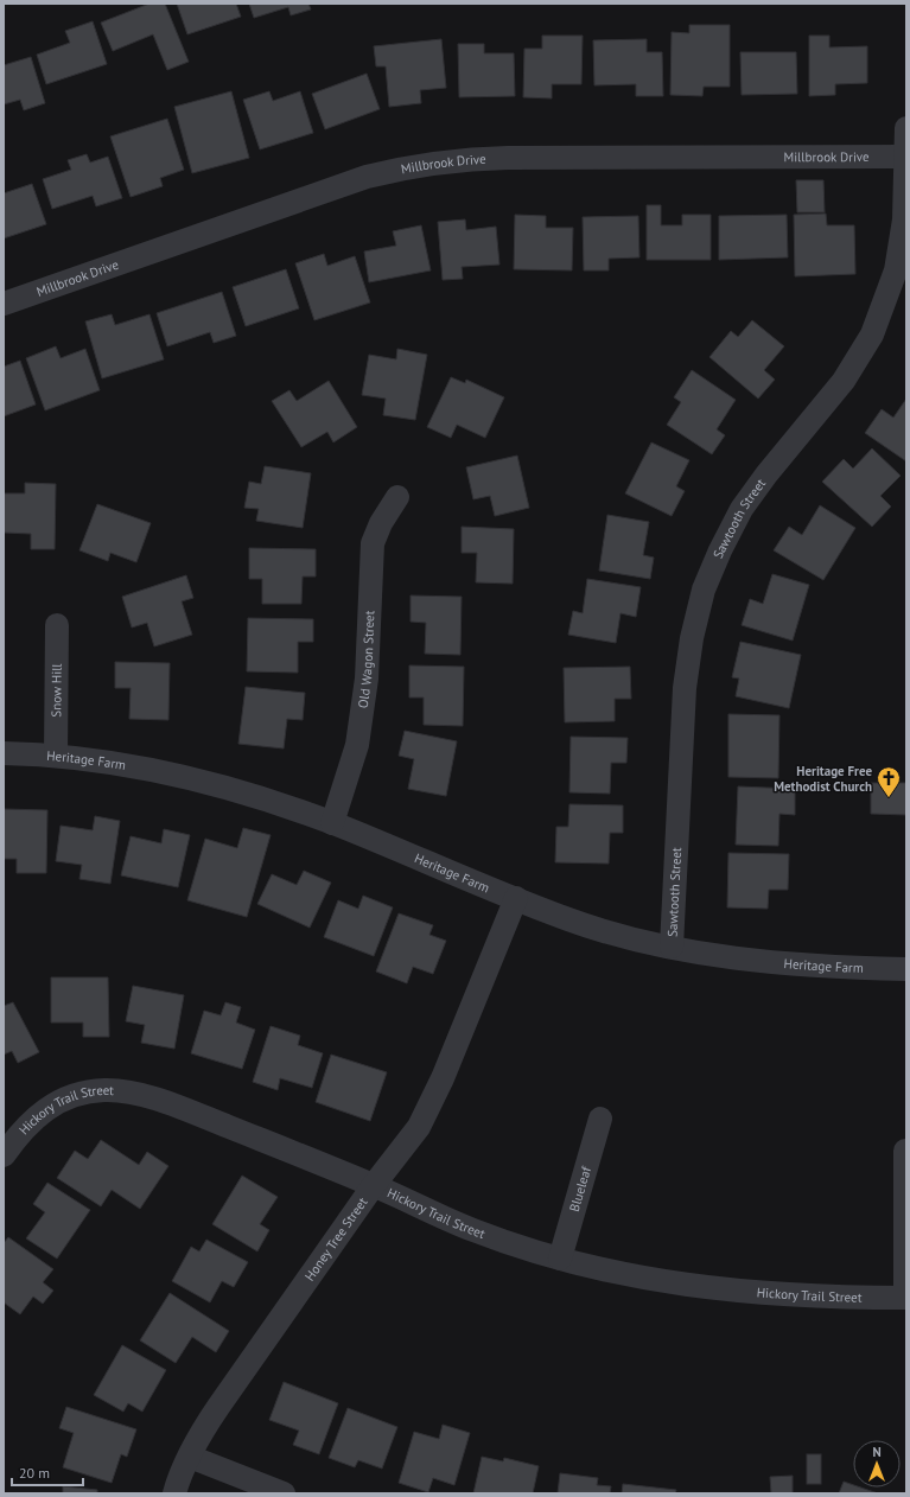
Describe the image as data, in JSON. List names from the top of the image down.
{
  "streets": {
    "street": [
      "Millbrook Drive",
      "Sawtooth Street",
      "Old Wagon Street",
      "Snow Hill",
      "Heritage Farm",
      "Hickory Trail Street",
      "Blueleaf",
      "Honey Tree Street"
    ]
  },
  "crossings": [
    ["Millbrook Drive", "Sawtooth Street"],
    ["Sawtooth Street", "Heritage Farm"],
    ["Old Wagon Street", "Heritage Farm"],
    ["Snow Hill", "Heritage Farm"],
    ["Heritage Farm", "Honey Tree Street"],
    ["Hickory Trail Street", "Blueleaf"],
    ["Hickory Trail Street", "Honey Tree Street"]
  ],
  "places": {
    "church": ["Heritage Free Methodist Church"]
  },
  "scale_bar": "20 m",
  "north": "top"
}
